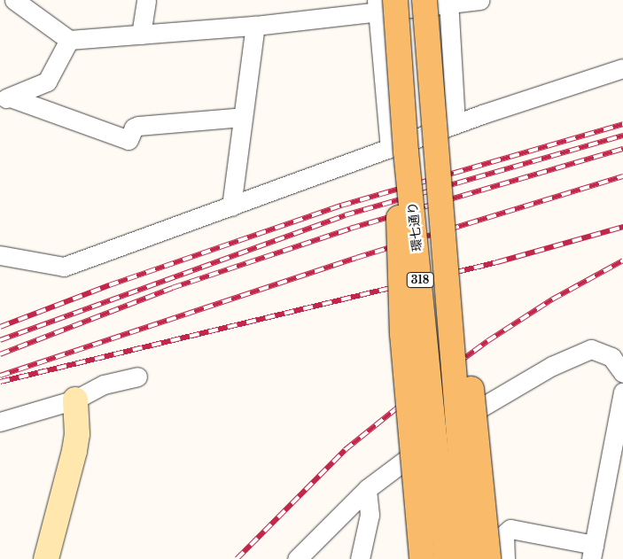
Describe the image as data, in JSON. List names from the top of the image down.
{
  "streets": {
    "main road": ["環七通り", "318"]
  }
}
